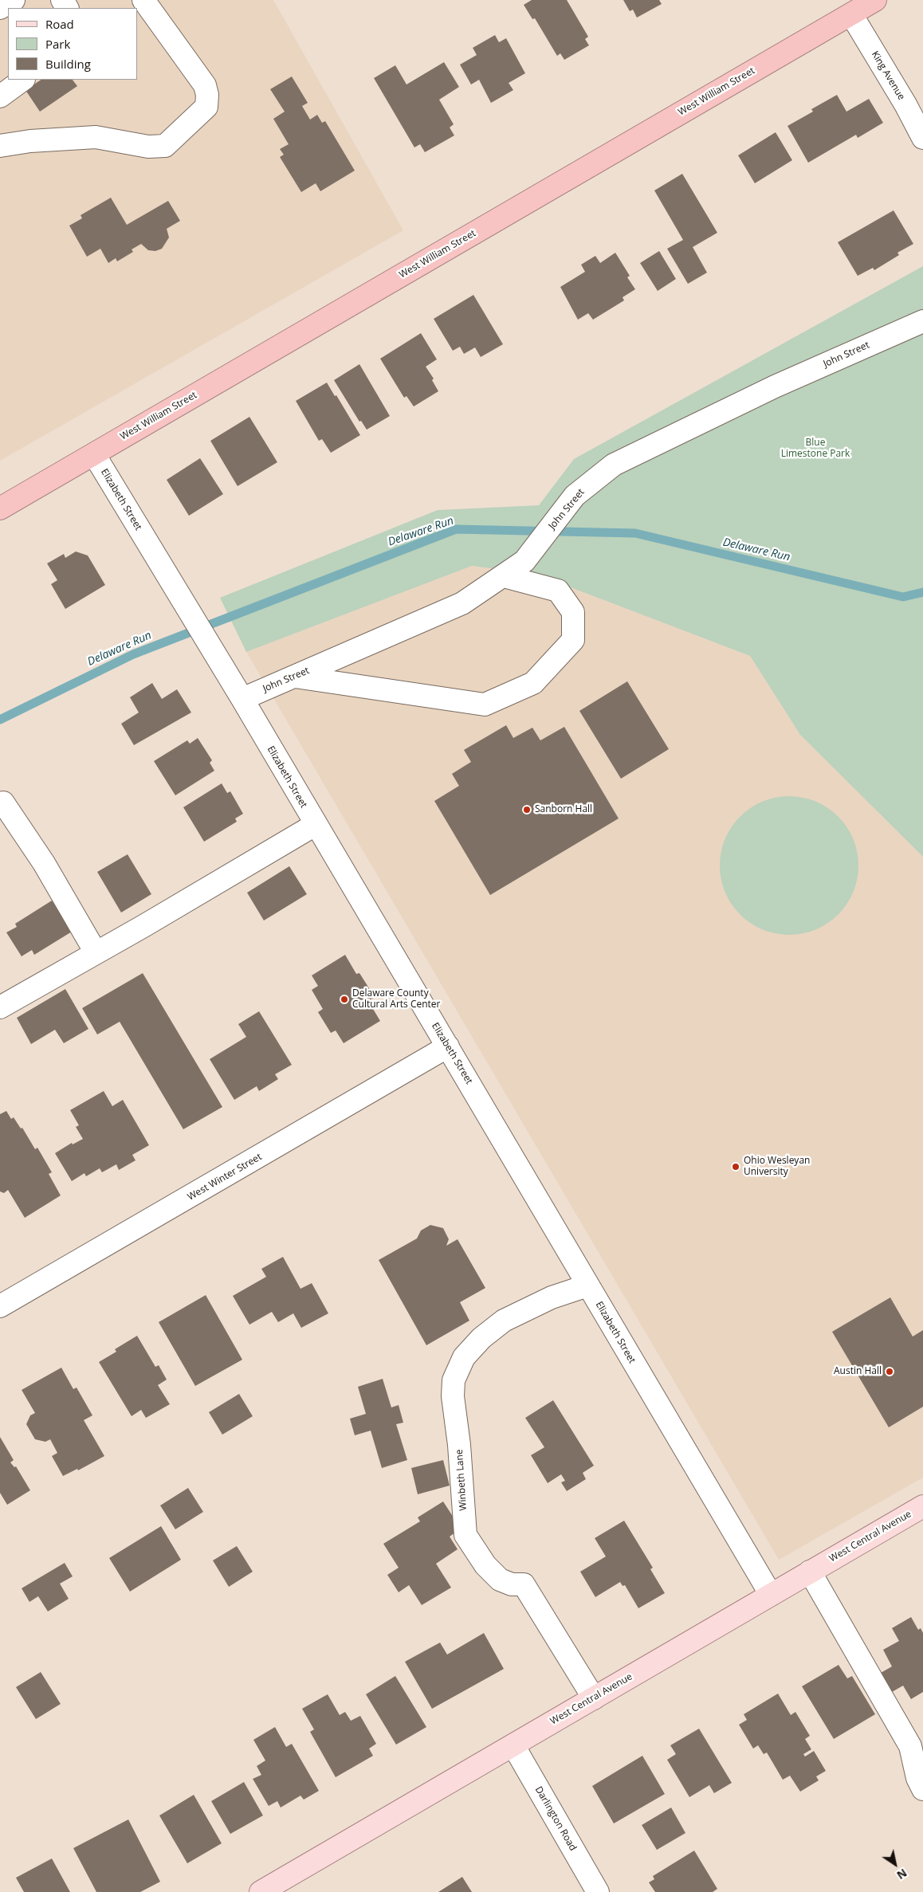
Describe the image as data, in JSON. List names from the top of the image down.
{
  "streets": {
    "highway": ["West William Street"],
    "main road": ["West Central Avenue"],
    "street": [
      "King Avenue",
      "John Street",
      "Elizabeth Street",
      "West Winter Street",
      "Winbeth Lane",
      "Darlington Road"
    ]
  },
  "crossings": [
    ["King Avenue", "West William Street"],
    ["West William Street", "Elizabeth Street"],
    ["John Street", "Elizabeth Street"],
    ["Elizabeth Street", "West Winter Street"],
    ["Elizabeth Street", "Winbeth Lane"],
    ["Elizabeth Street", "West Central Avenue"],
    ["Winbeth Lane", "West Central Avenue"],
    ["West Central Avenue", "Darlington Road"]
  ],
  "water": ["Delaware Run"],
  "parks": ["Blue Limestone Park"],
  "places": [
    "Sanborn Hall",
    "Delaware County Cultural Arts Center",
    "Ohio Wesleyan University",
    "Austin Hall"
  ],
  "legend": ["Road", "Park", "Building"],
  "north": "bottom right"
}
